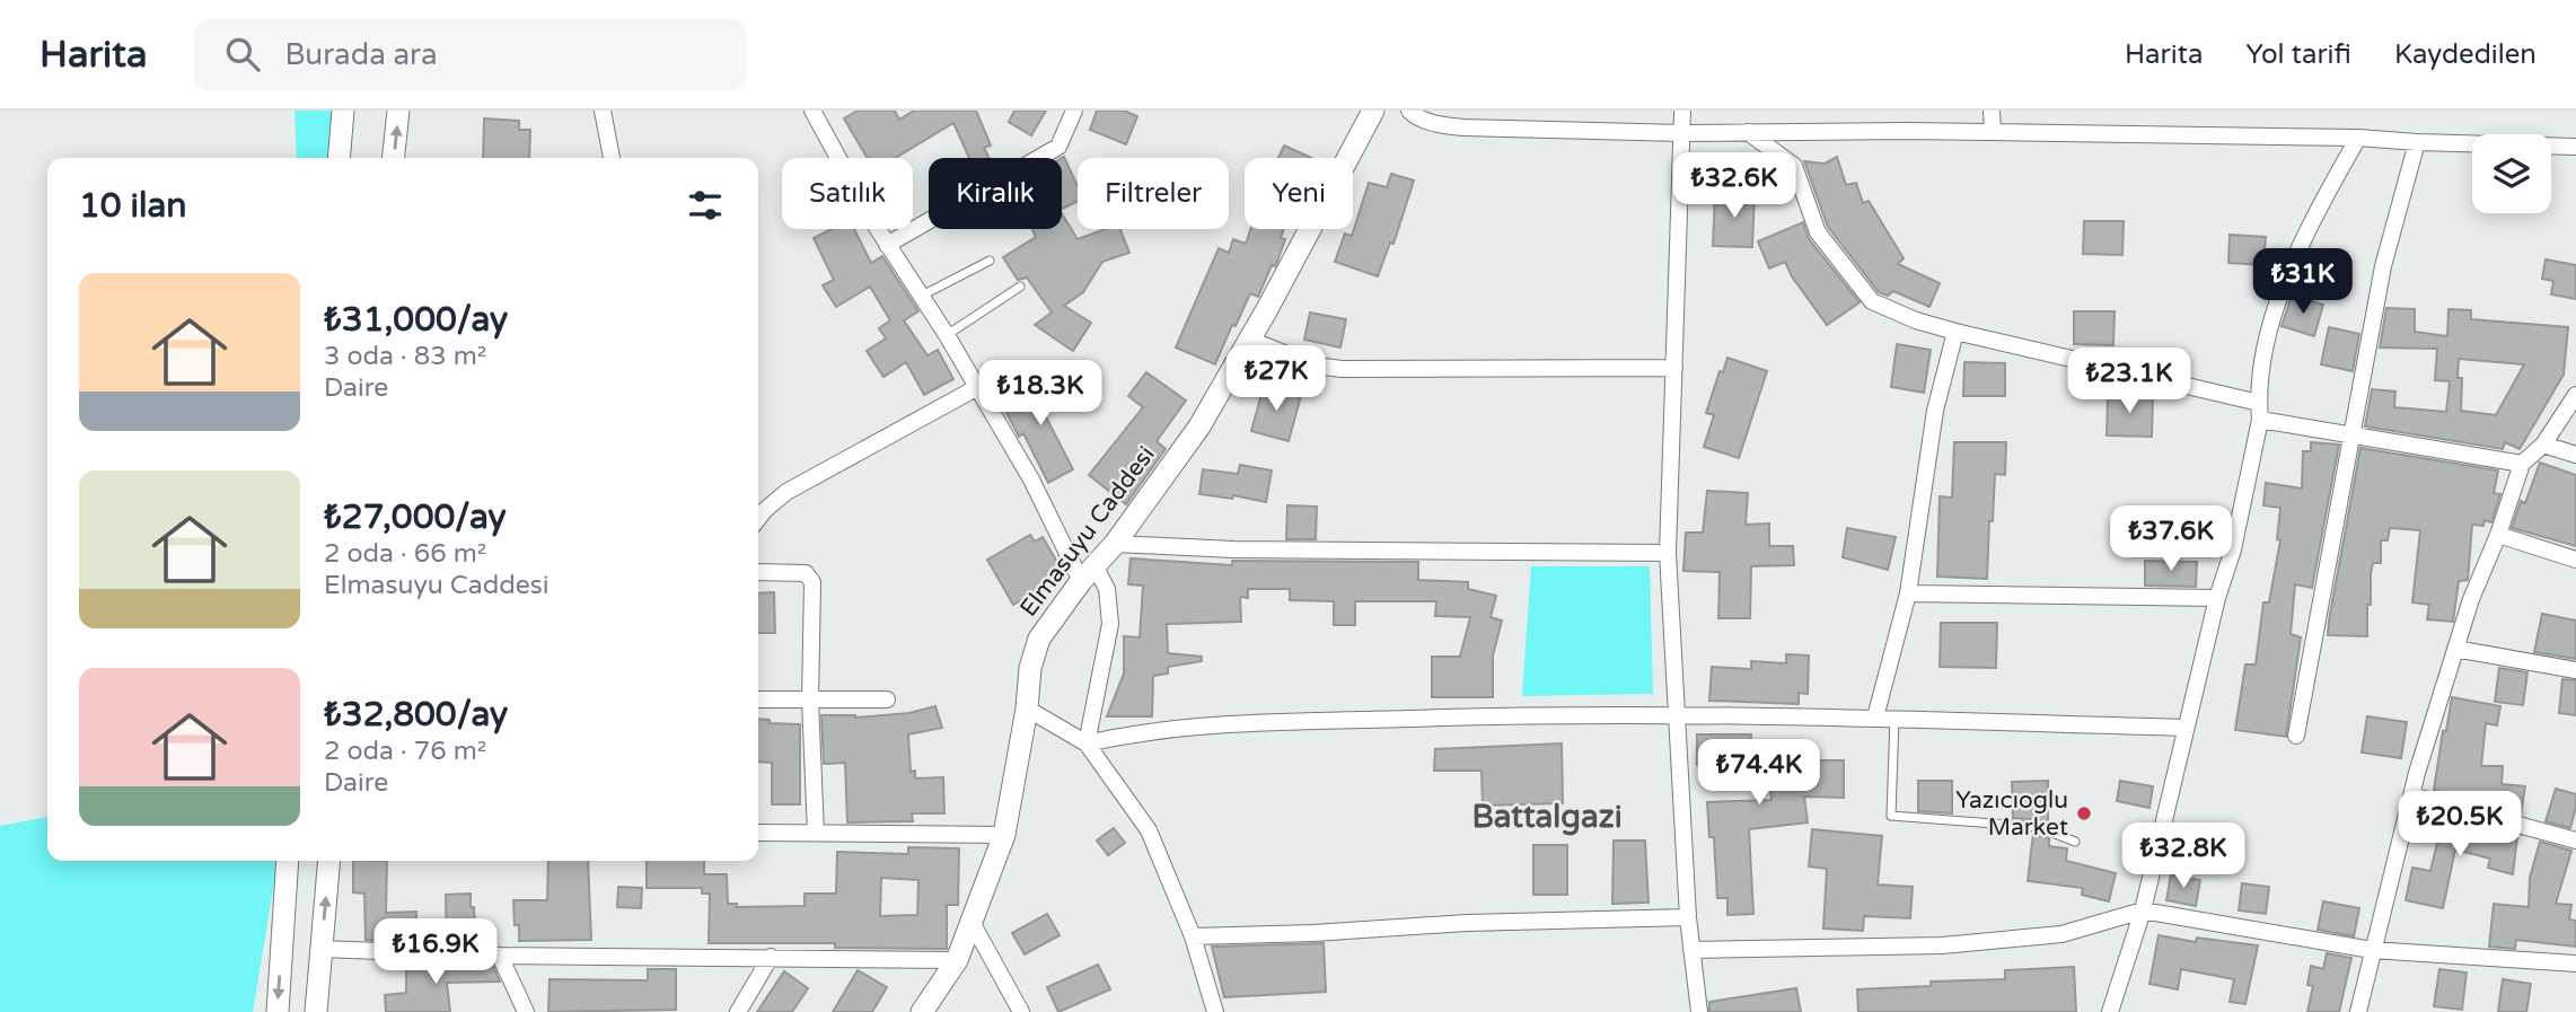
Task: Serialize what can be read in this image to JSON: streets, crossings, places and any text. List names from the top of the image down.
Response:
{
  "streets": {
    "street": ["Elmasuyu Caddesi"]
  },
  "districts": ["Battalgazi"],
  "places": ["Yazıcıoglu Market"],
  "page": {
    "header": "Harita",
    "search": "Burada ara",
    "nav": ["Harita", "Yol tarifi", "Kaydedilen"],
    "price": [
      "₺32.6K",
      "₺31K",
      "₺27K",
      "₺23.1K",
      "₺18.3K",
      "₺37.6K",
      "₺74.4K",
      "₺20.5K",
      "₺32.8K",
      "₺16.9K"
    ],
    "chip": [
      "Satılık",
      "Kiralık",
      "Filtreler",
      "Yeni"
    ],
    "heading": "10 ilan",
    "list": [
      {
        "name": "₺31,000/ay",
        "note": "3 oda · 83 m² · Daire"
      },
      {
        "name": "₺27,000/ay",
        "note": "2 oda · 66 m² · Elmasuyu Caddesi"
      },
      {
        "name": "₺32,800/ay",
        "note": "2 oda · 76 m² · Daire"
      }
    ]
  }
}
